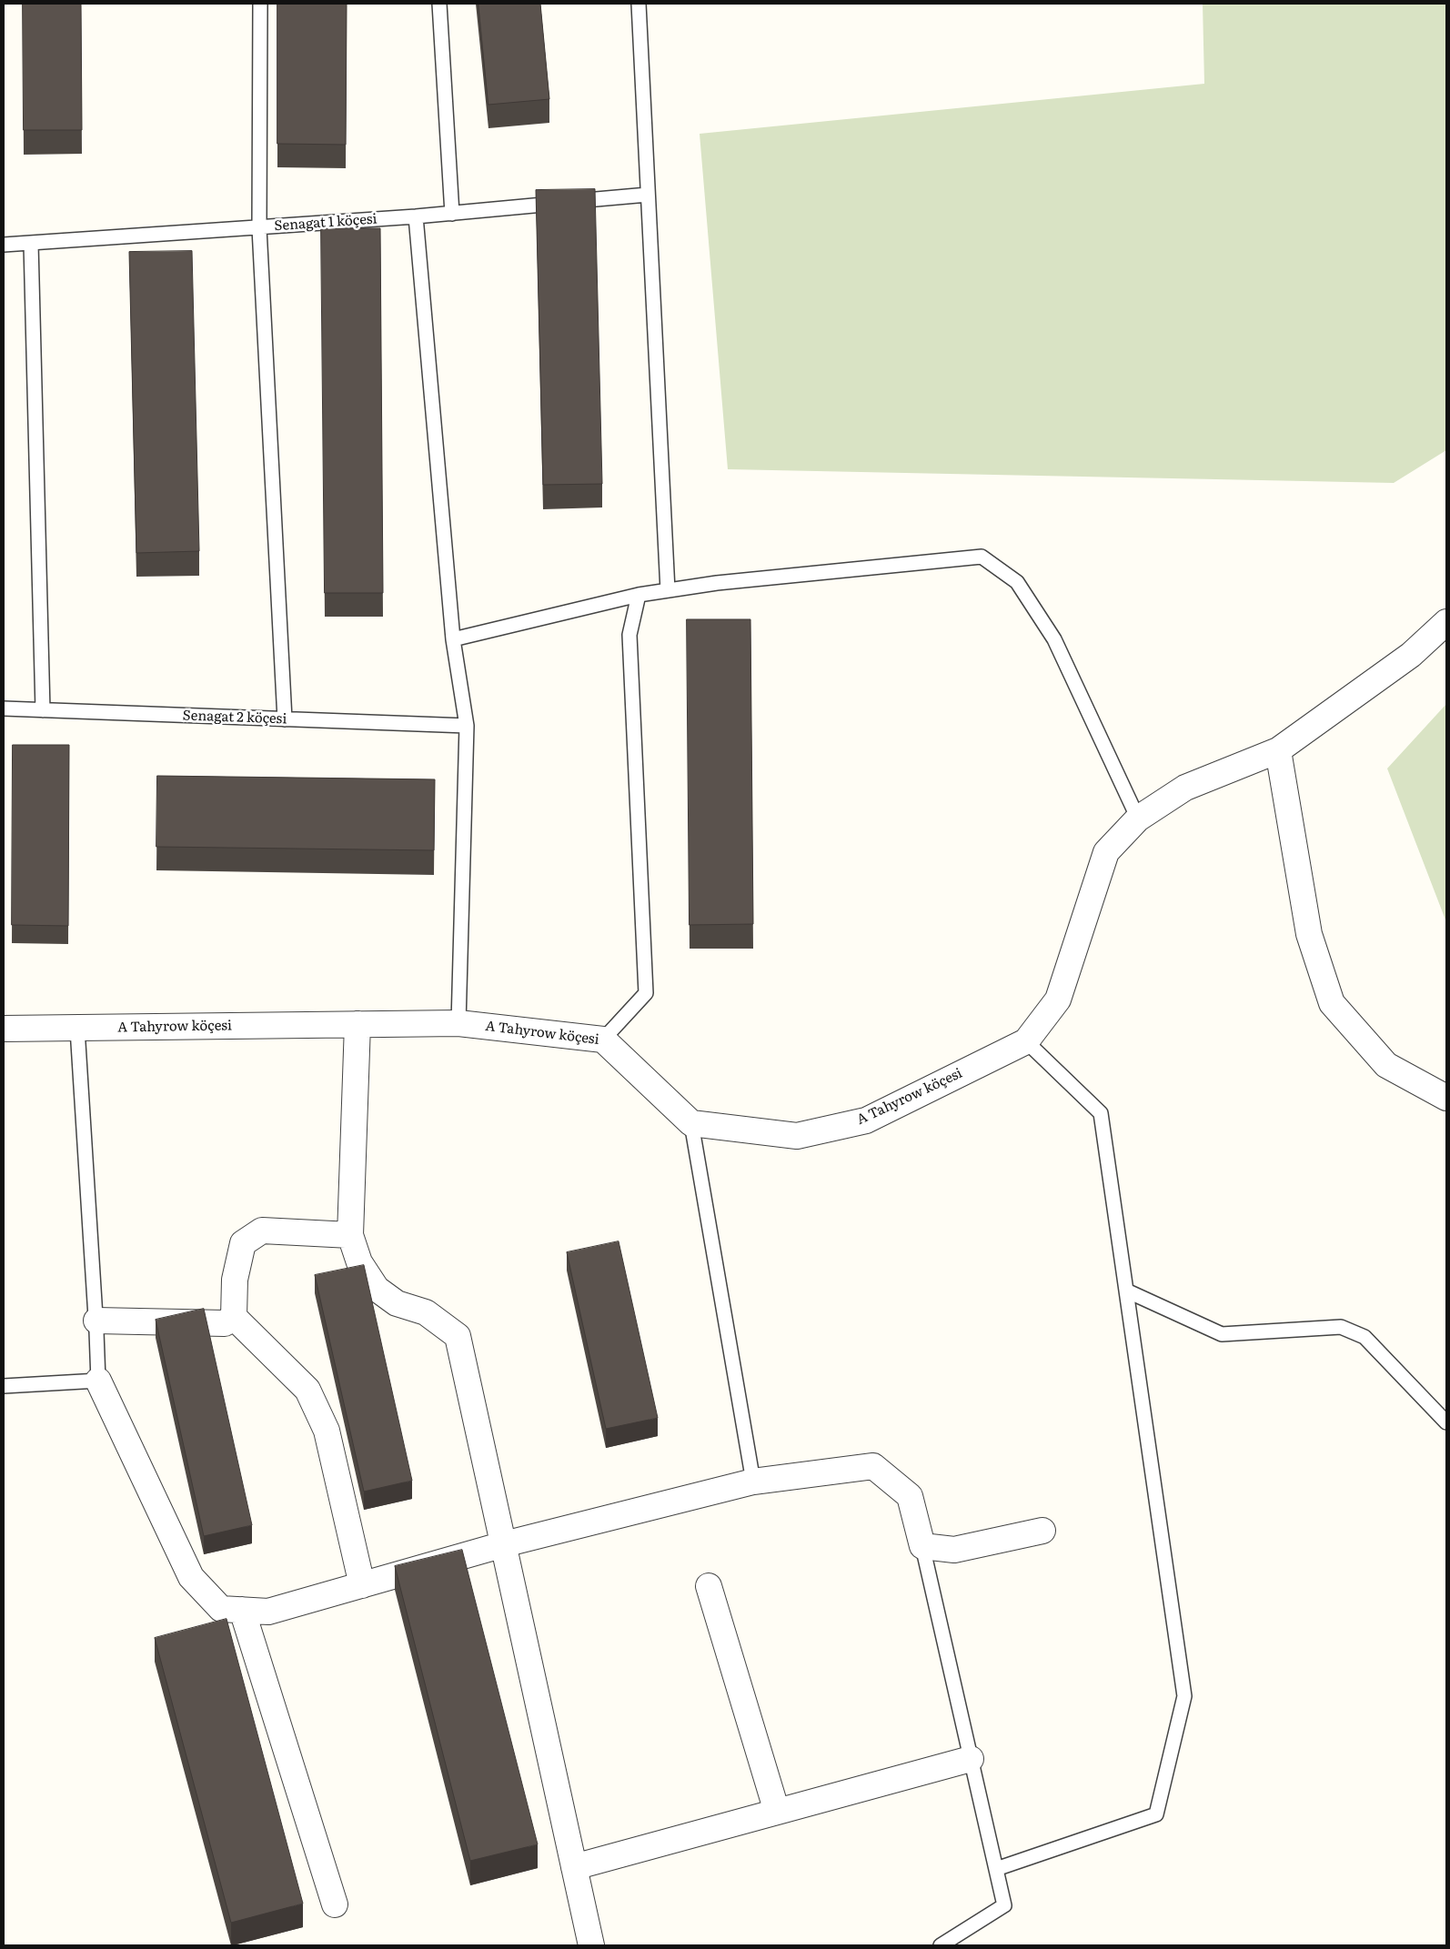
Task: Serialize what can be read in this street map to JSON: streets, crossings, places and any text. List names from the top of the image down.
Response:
{
  "streets": {
    "street": ["A Tahyrow köçesi"],
    "lane": ["Senagat 1 köçesi", "Senagat 2 köçesi"]
  }
}
